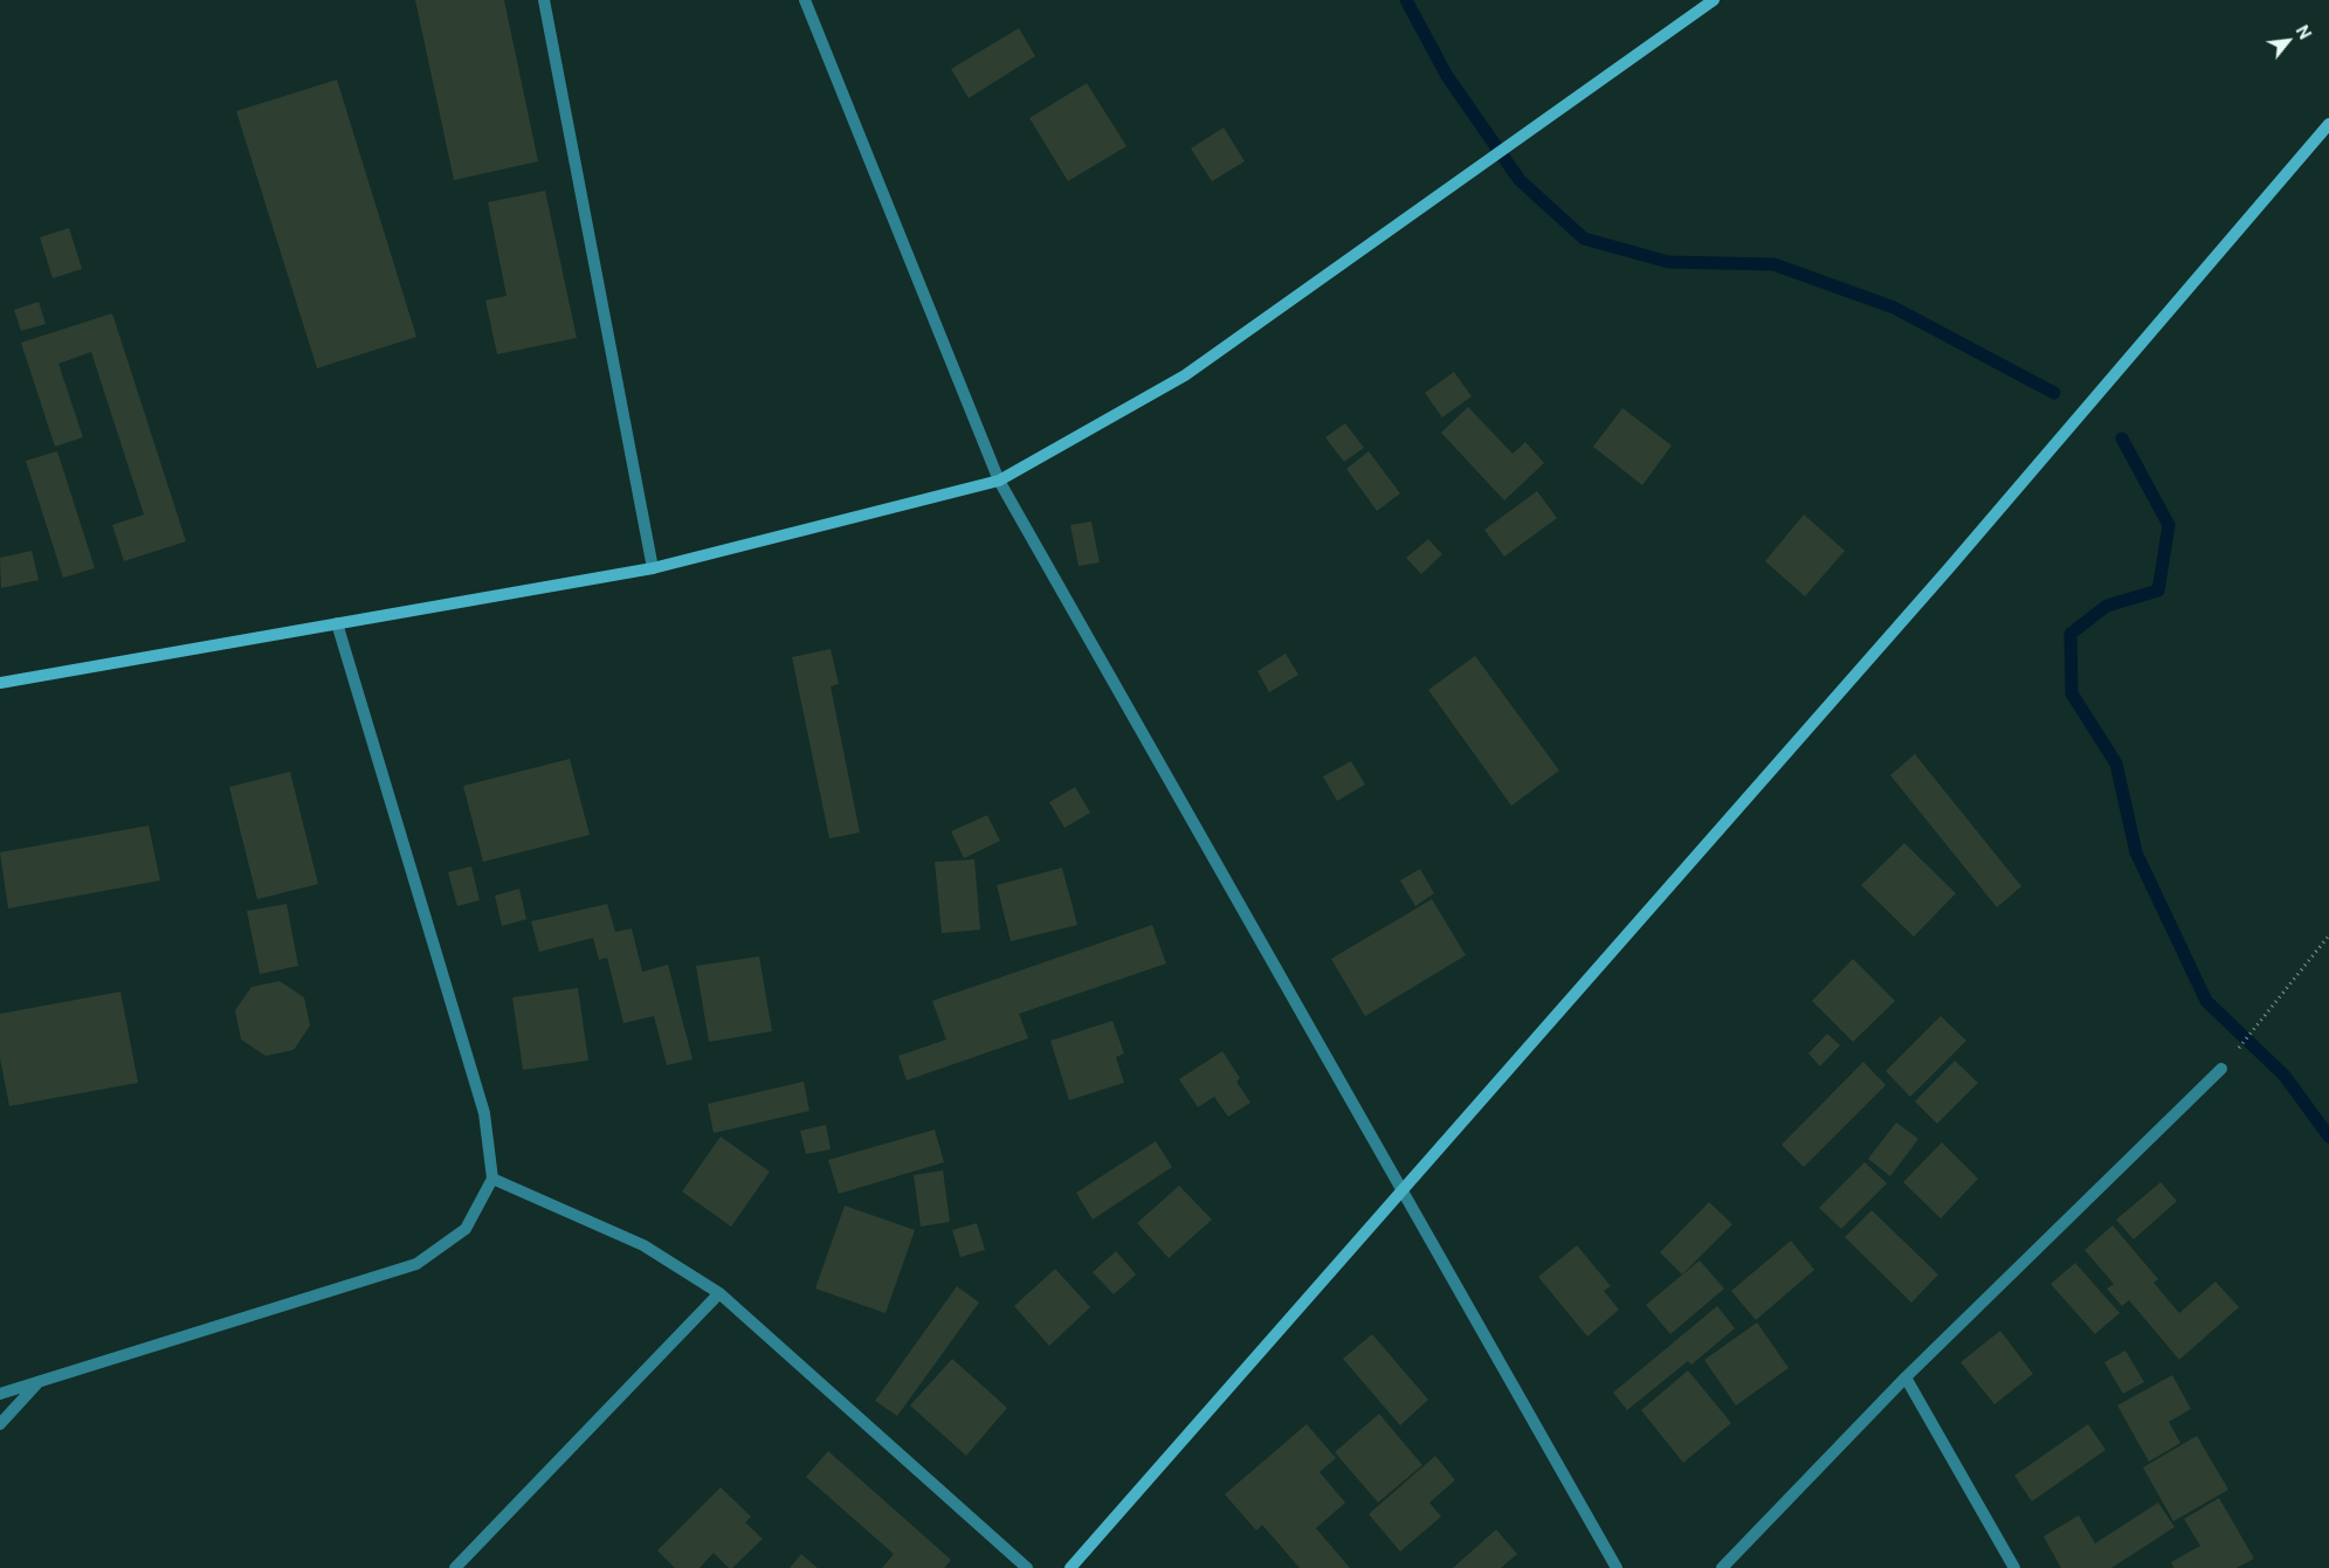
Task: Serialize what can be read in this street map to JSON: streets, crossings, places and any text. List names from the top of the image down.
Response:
{
  "north": "top right"
}
